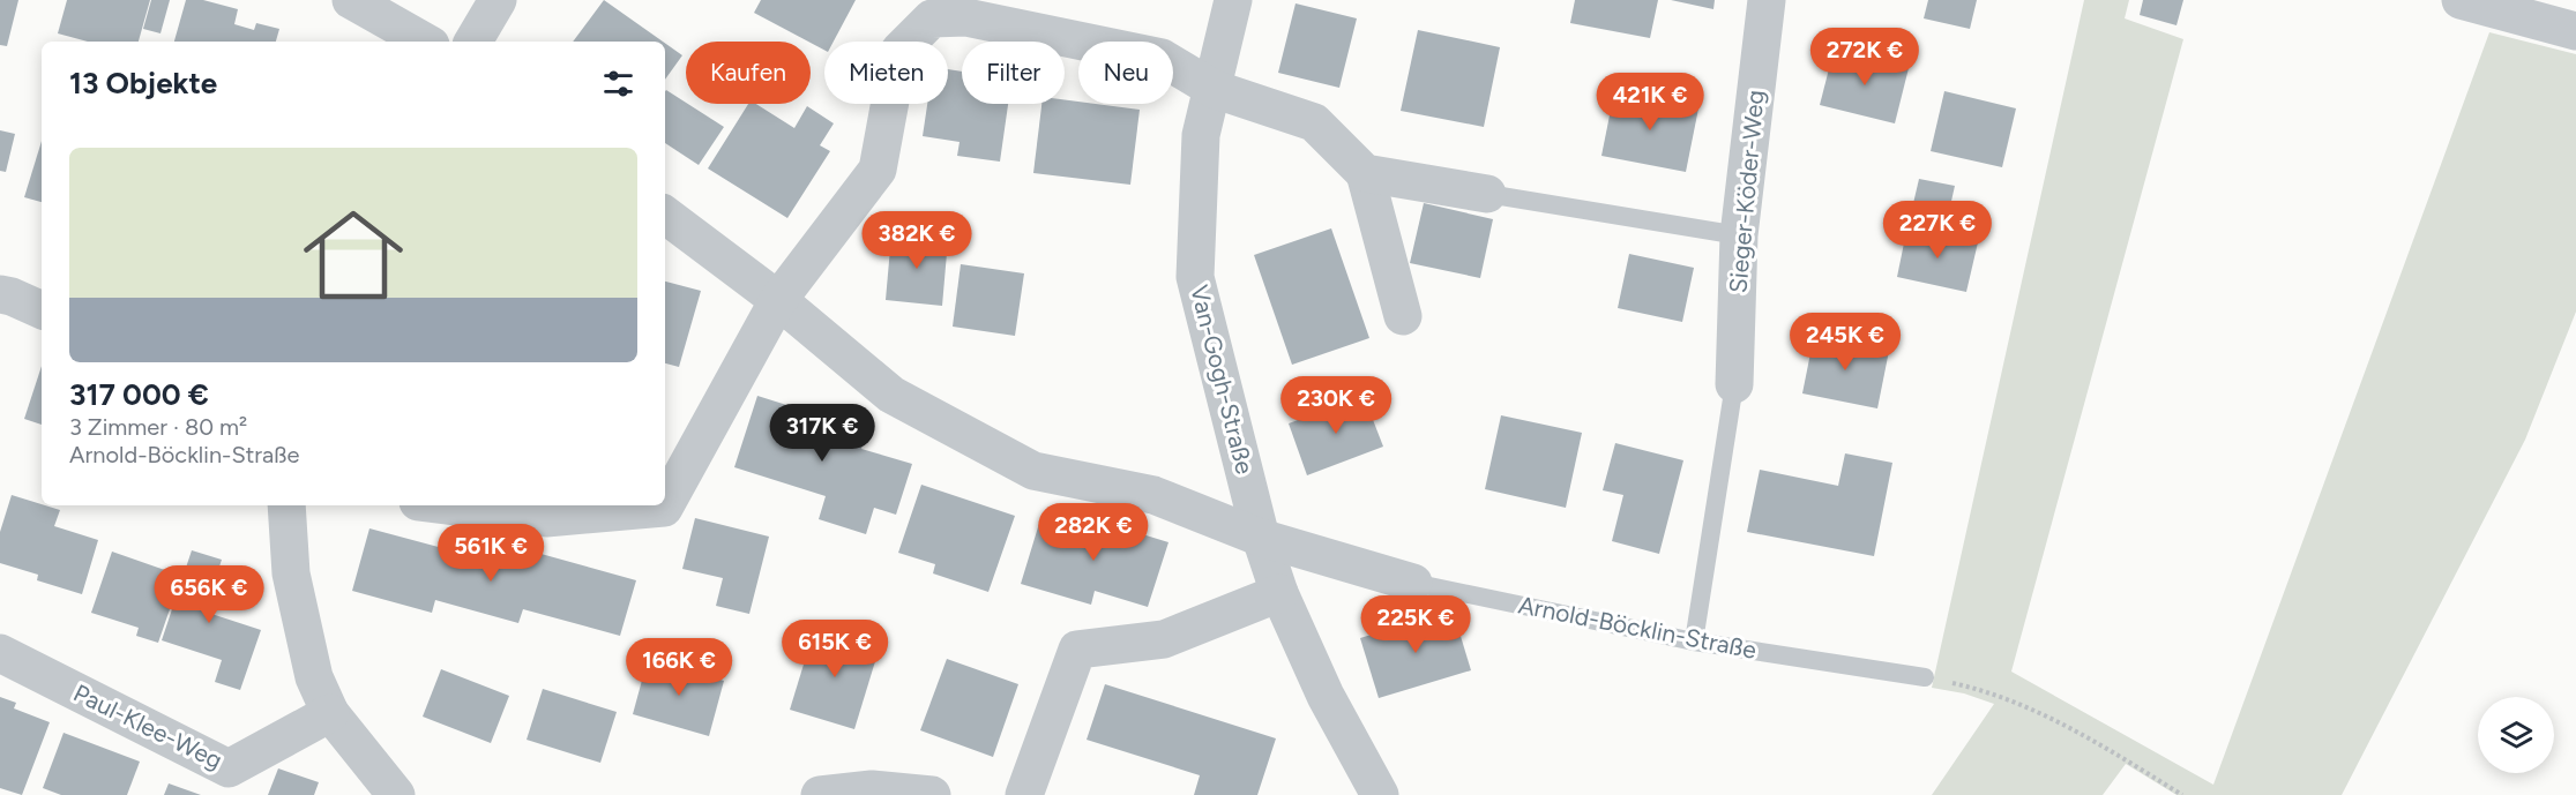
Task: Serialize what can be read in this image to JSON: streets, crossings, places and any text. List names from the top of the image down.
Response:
{
  "streets": {
    "street": [
      "Sieger-Köder-Weg",
      "Van-Gogh-Straße",
      "Arnold-Böcklin-Straße",
      "Paul-Klee-Weg"
    ]
  },
  "crossings": [
    ["Van-Gogh-Straße", "Arnold-Böcklin-Straße"]
  ],
  "page": {
    "price": [
      "272K €",
      "421K €",
      "227K €",
      "382K €",
      "245K €",
      "230K €",
      "317K €",
      "282K €",
      "561K €",
      "656K €",
      "225K €",
      "615K €",
      "166K €"
    ],
    "chip": [
      "Kaufen",
      "Mieten",
      "Filter",
      "Neu"
    ],
    "heading": "13 Objekte",
    "list": [
      {
        "name": "317 000 €",
        "note": "3 Zimmer · 80 m² · Arnold-Böcklin-Straße"
      }
    ]
  }
}
